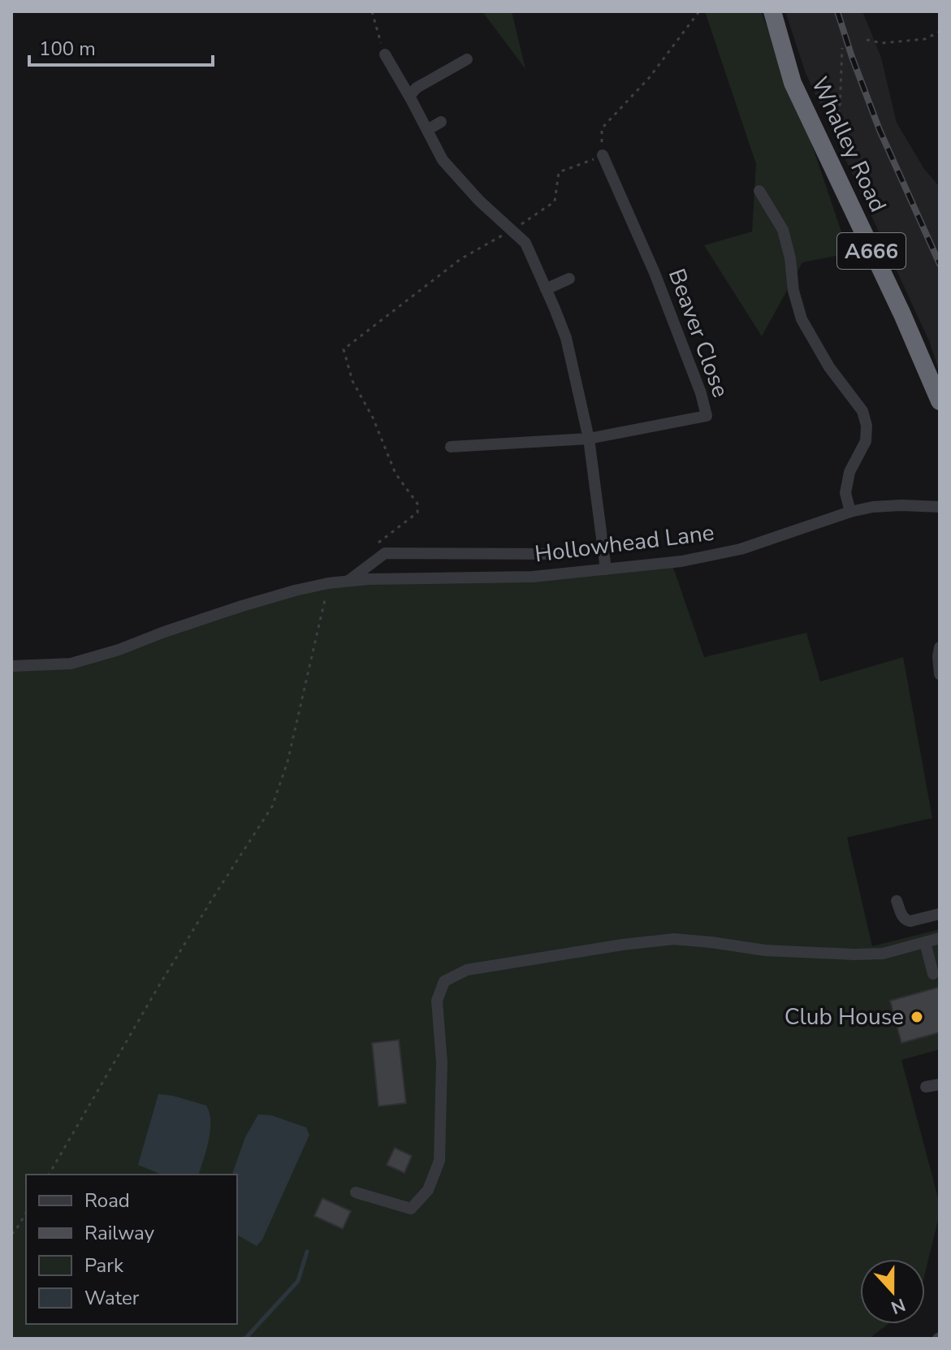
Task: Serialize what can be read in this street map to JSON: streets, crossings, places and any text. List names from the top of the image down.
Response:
{
  "streets": {
    "highway": ["Whalley Road", "A666"],
    "street": ["Beaver Close", "Hollowhead Lane"]
  },
  "places": ["Club House"],
  "legend": [
    "Road",
    "Railway",
    "Park",
    "Water"
  ],
  "scale_bar": "100 m",
  "north": "bottom"
}
